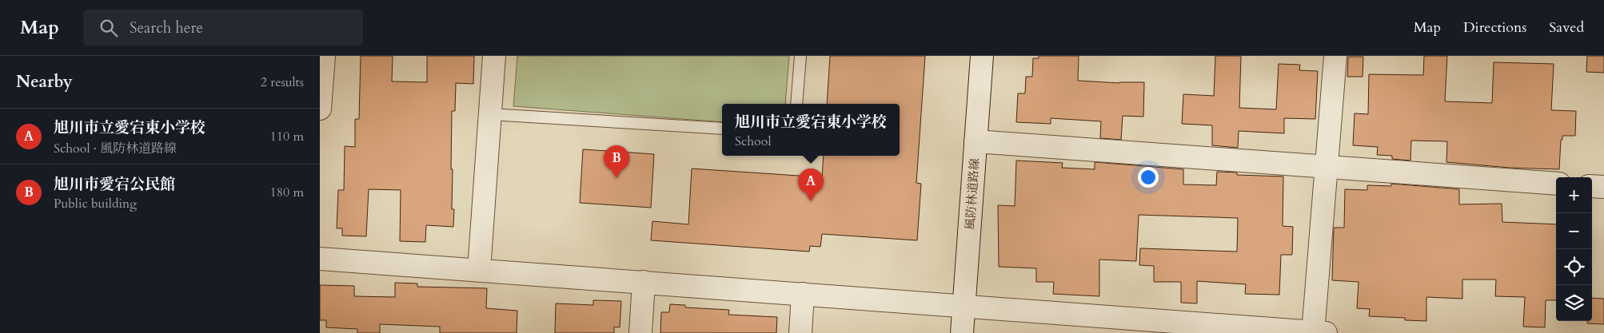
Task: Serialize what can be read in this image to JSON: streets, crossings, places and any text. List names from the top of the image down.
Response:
{
  "streets": {
    "street": ["風防林道路線"]
  },
  "page": {
    "header": "Map",
    "search": "Search here",
    "nav": ["Map", "Directions", "Saved"],
    "heading": ["Nearby", "2 results"],
    "popup": ["旭川市立愛宕東小学校", "School"],
    "list": [
      {
        "mark": "A",
        "name": "旭川市立愛宕東小学校",
        "note": "School · 風防林道路線",
        "value": "110 m"
      },
      {
        "mark": "B",
        "name": "旭川市愛宕公民館",
        "note": "Public building",
        "value": "180 m"
      }
    ],
    "pins": ["B", "A"],
    "map_buttons": ["+", "−"]
  }
}
